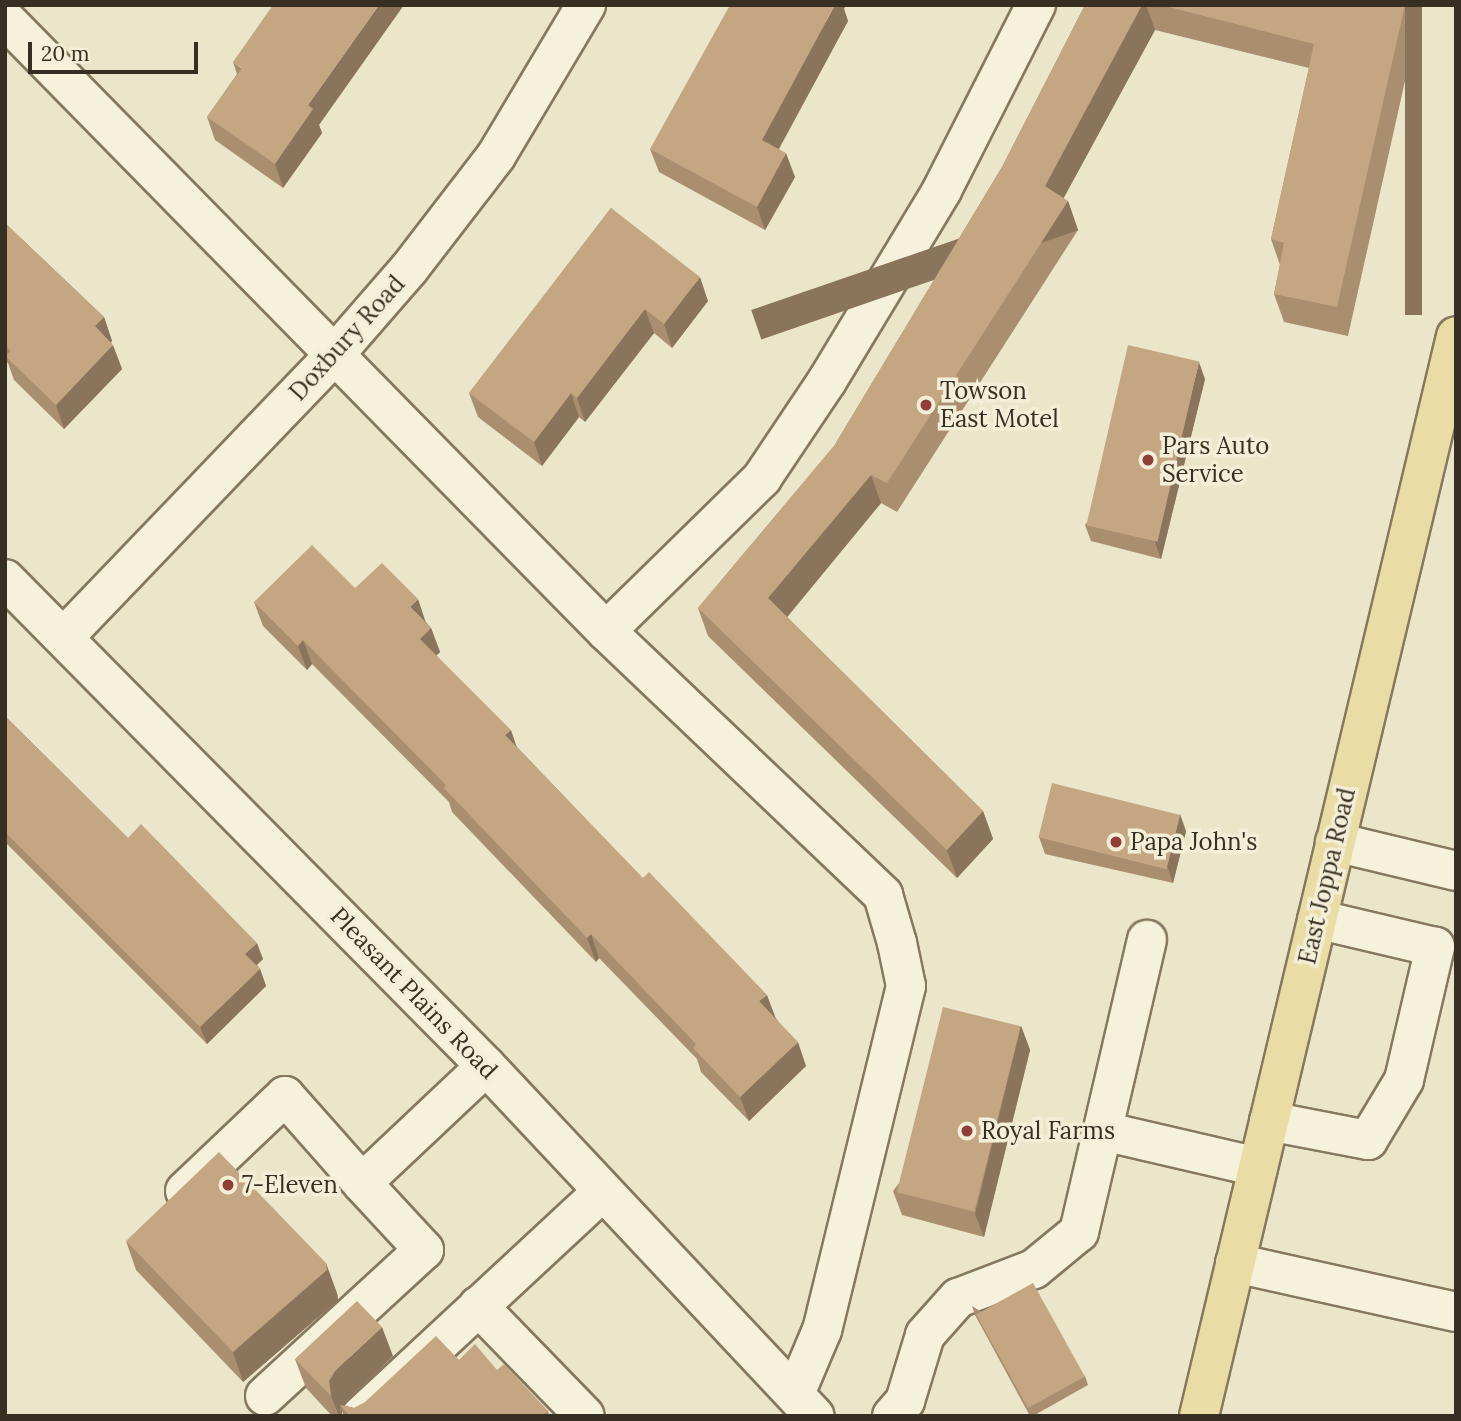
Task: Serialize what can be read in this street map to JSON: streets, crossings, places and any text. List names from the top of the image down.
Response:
{
  "streets": {
    "main road": ["East Joppa Road"],
    "street": ["Doxbury Road", "Pleasant Plains Road"]
  },
  "crossings": [
    ["Doxbury Road", "Pleasant Plains Road"]
  ],
  "places": [
    "Towson East Motel",
    "Pars Auto Service",
    "Papa John's",
    "Royal Farms",
    "7-Eleven"
  ],
  "scale_bar": "20 m"
}
